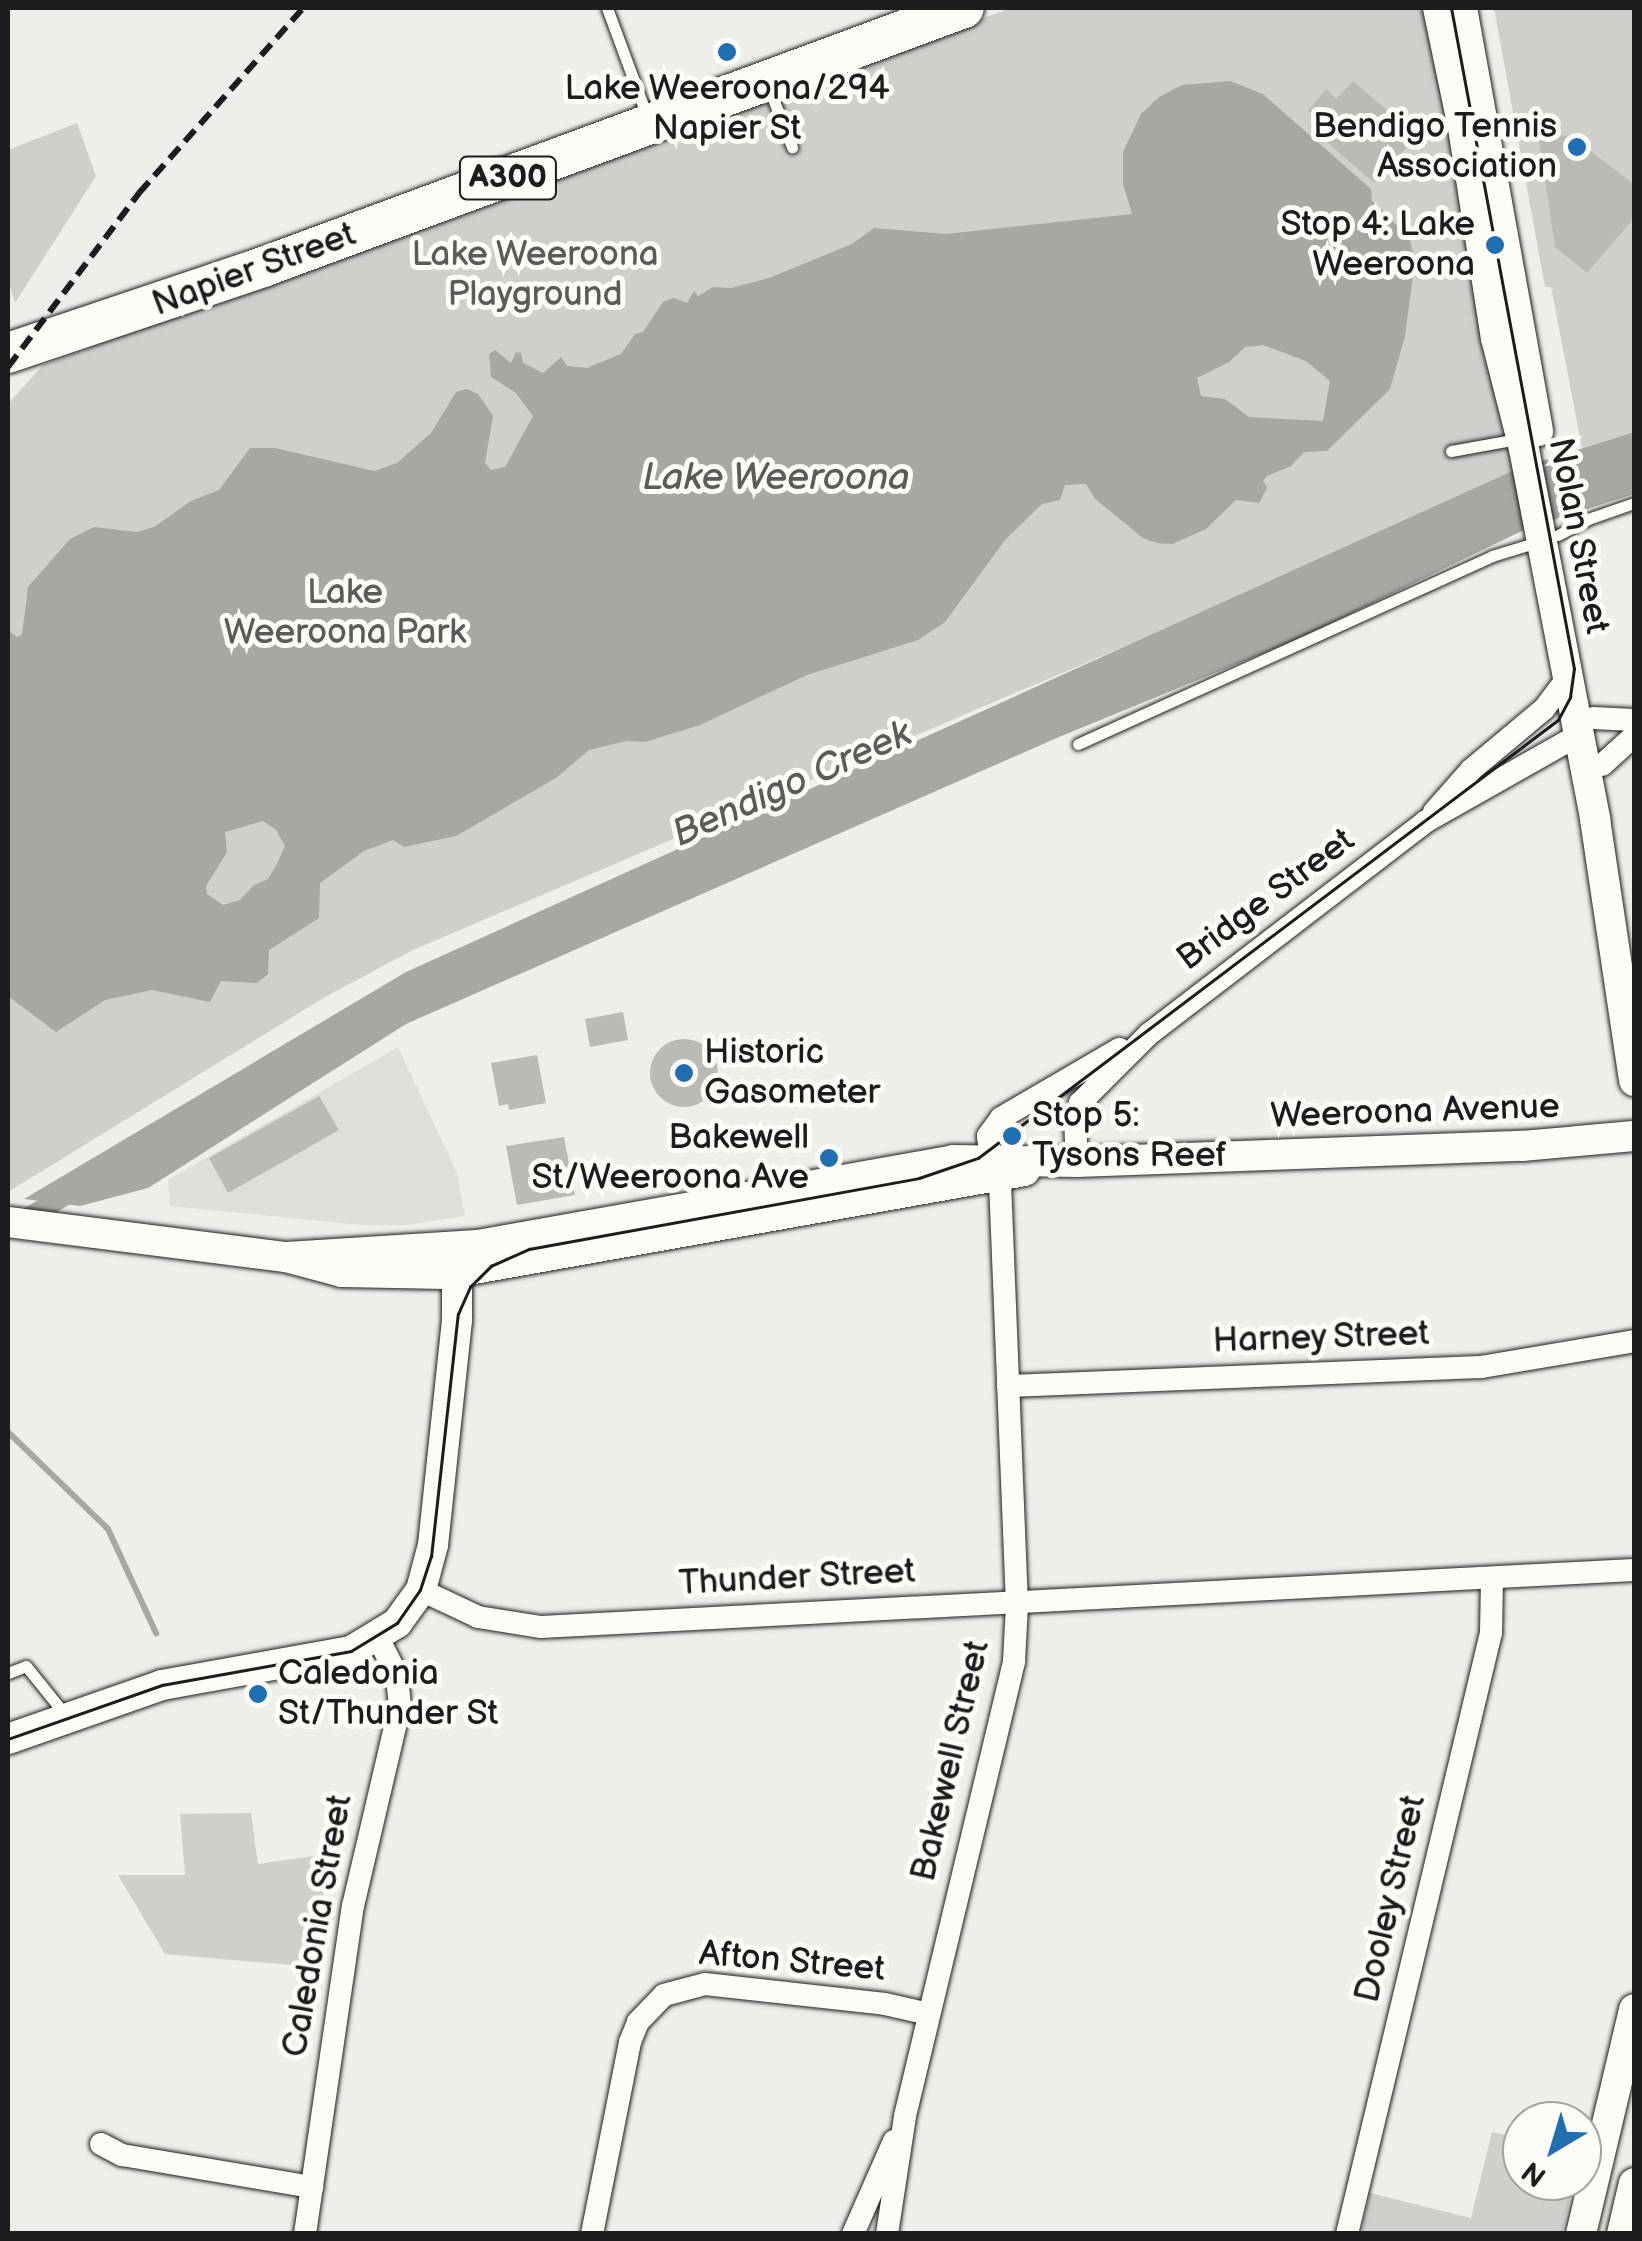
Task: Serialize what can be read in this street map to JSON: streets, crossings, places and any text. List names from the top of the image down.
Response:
{
  "streets": {
    "highway": ["A300", "Napier Street"],
    "street": [
      "Nolan Street",
      "Bridge Street",
      "Weeroona Avenue",
      "Harney Street",
      "Thunder Street",
      "Bakewell Street",
      "Dooley Street",
      "Caledonia Street",
      "Afton Street"
    ]
  },
  "crossings": [
    ["Nolan Street", "Bridge Street"],
    ["Bridge Street", "Weeroona Avenue"],
    ["Bridge Street", "Bakewell Street"],
    ["Weeroona Avenue", "Bakewell Street"],
    ["Harney Street", "Bakewell Street"],
    ["Thunder Street", "Bakewell Street"],
    ["Thunder Street", "Dooley Street"],
    ["Bakewell Street", "Afton Street"]
  ],
  "water": ["Lake Weeroona", "Bendigo Creek"],
  "parks": ["Lake Weeroona Playground", "Lake Weeroona Park"],
  "places": [
    "Lake Weeroona/294 Napier St",
    "Bendigo Tennis Association",
    "Stop 4: Lake Weeroona",
    "Historic Gasometer",
    "Stop 5: Tysons Reef",
    "Bakewell St/Weeroona Ave",
    "Caledonia St/Thunder St"
  ],
  "north": "bottom left"
}
